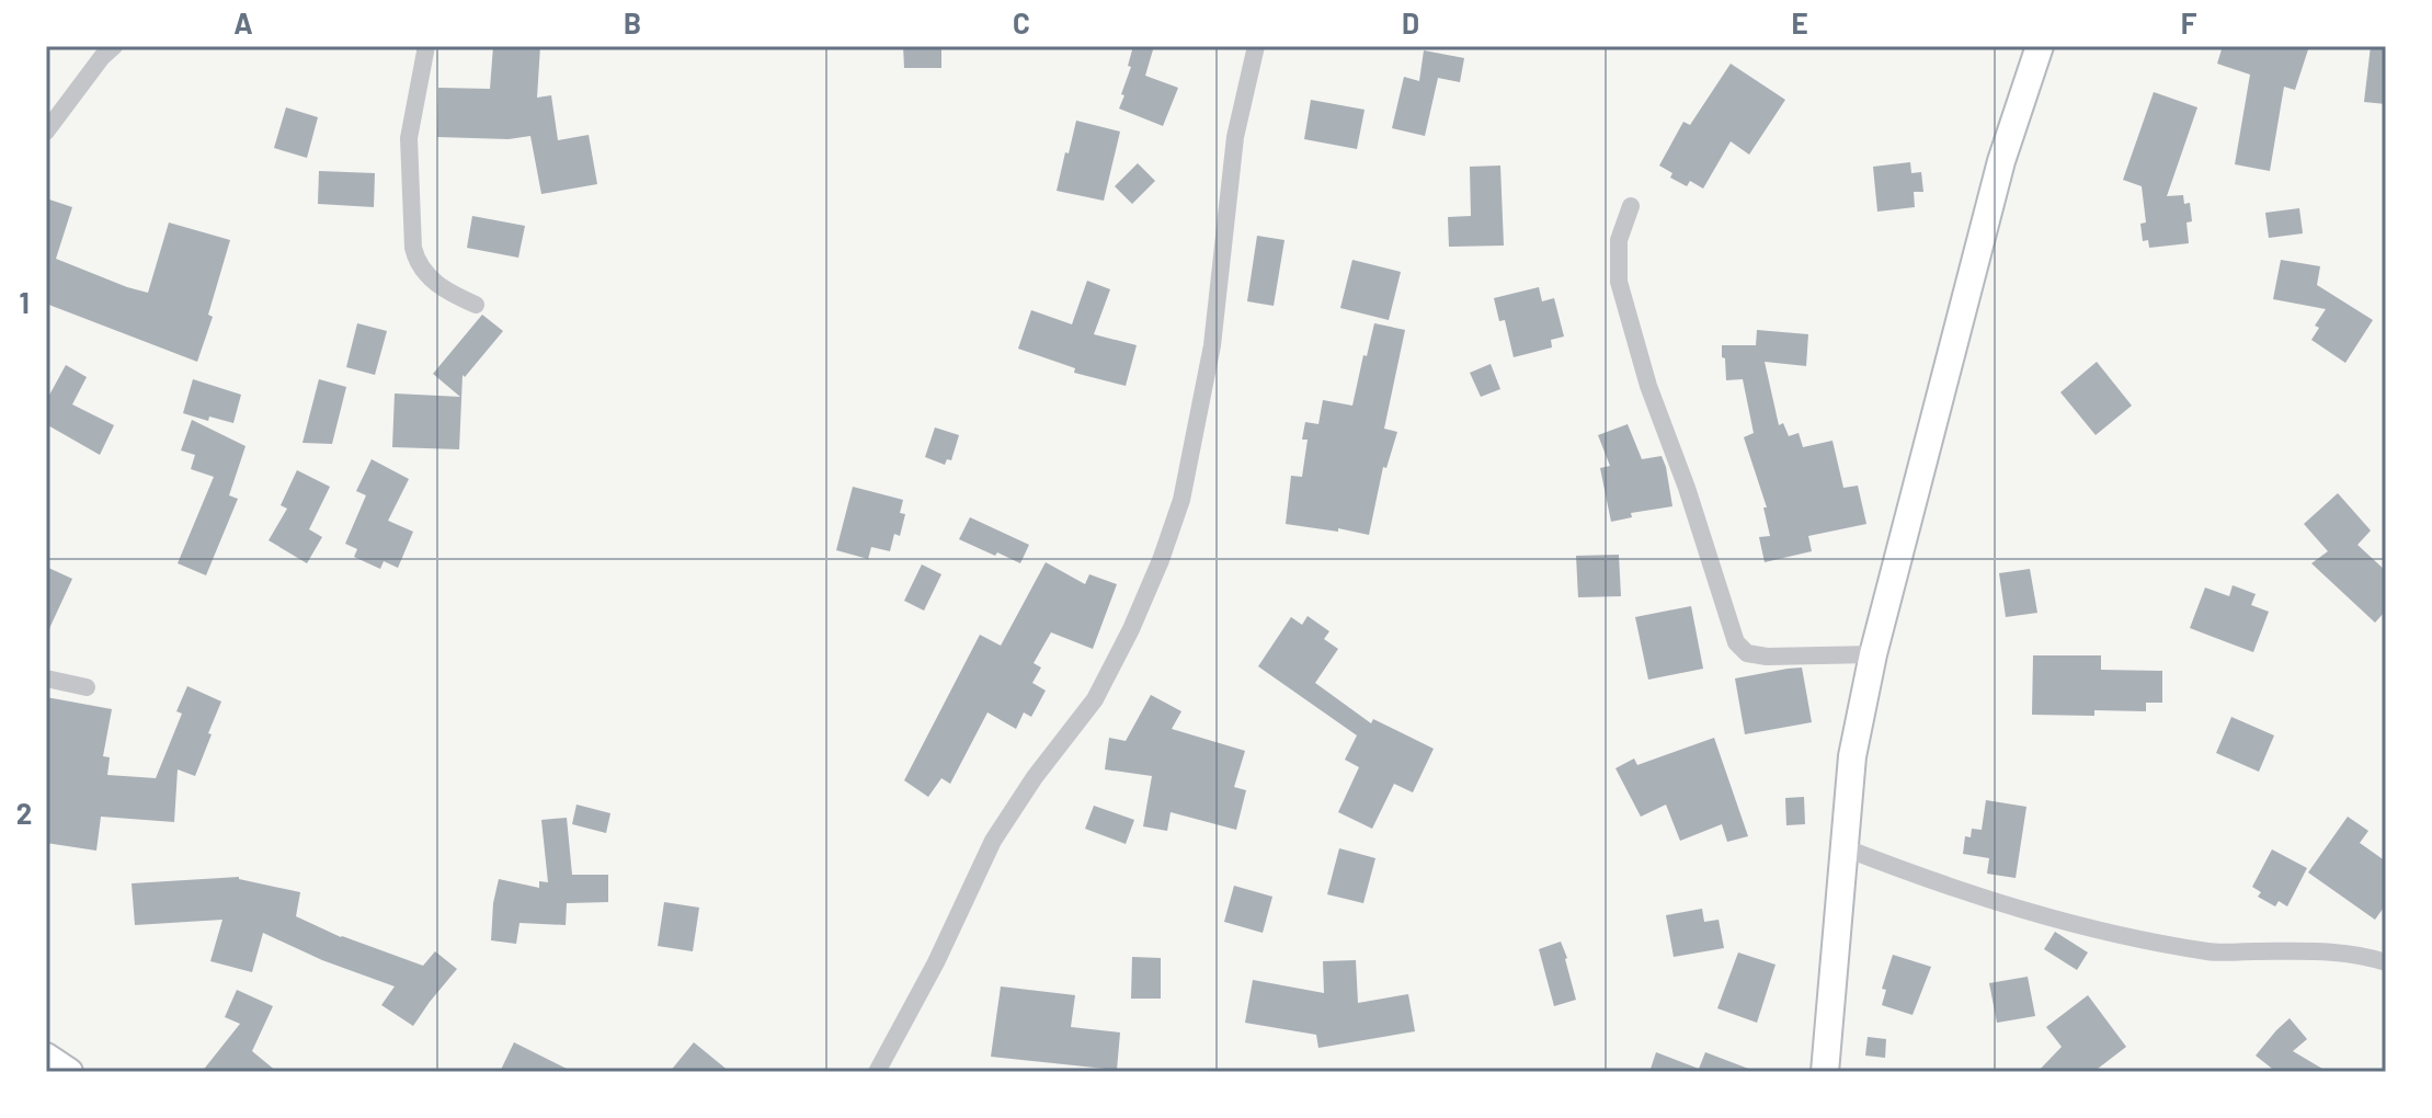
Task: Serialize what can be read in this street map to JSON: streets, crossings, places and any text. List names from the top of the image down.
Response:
{
  "grid": {
    "columns": [
      "A",
      "B",
      "C",
      "D",
      "E",
      "F"
    ],
    "rows": ["1", "2"]
  }
}
